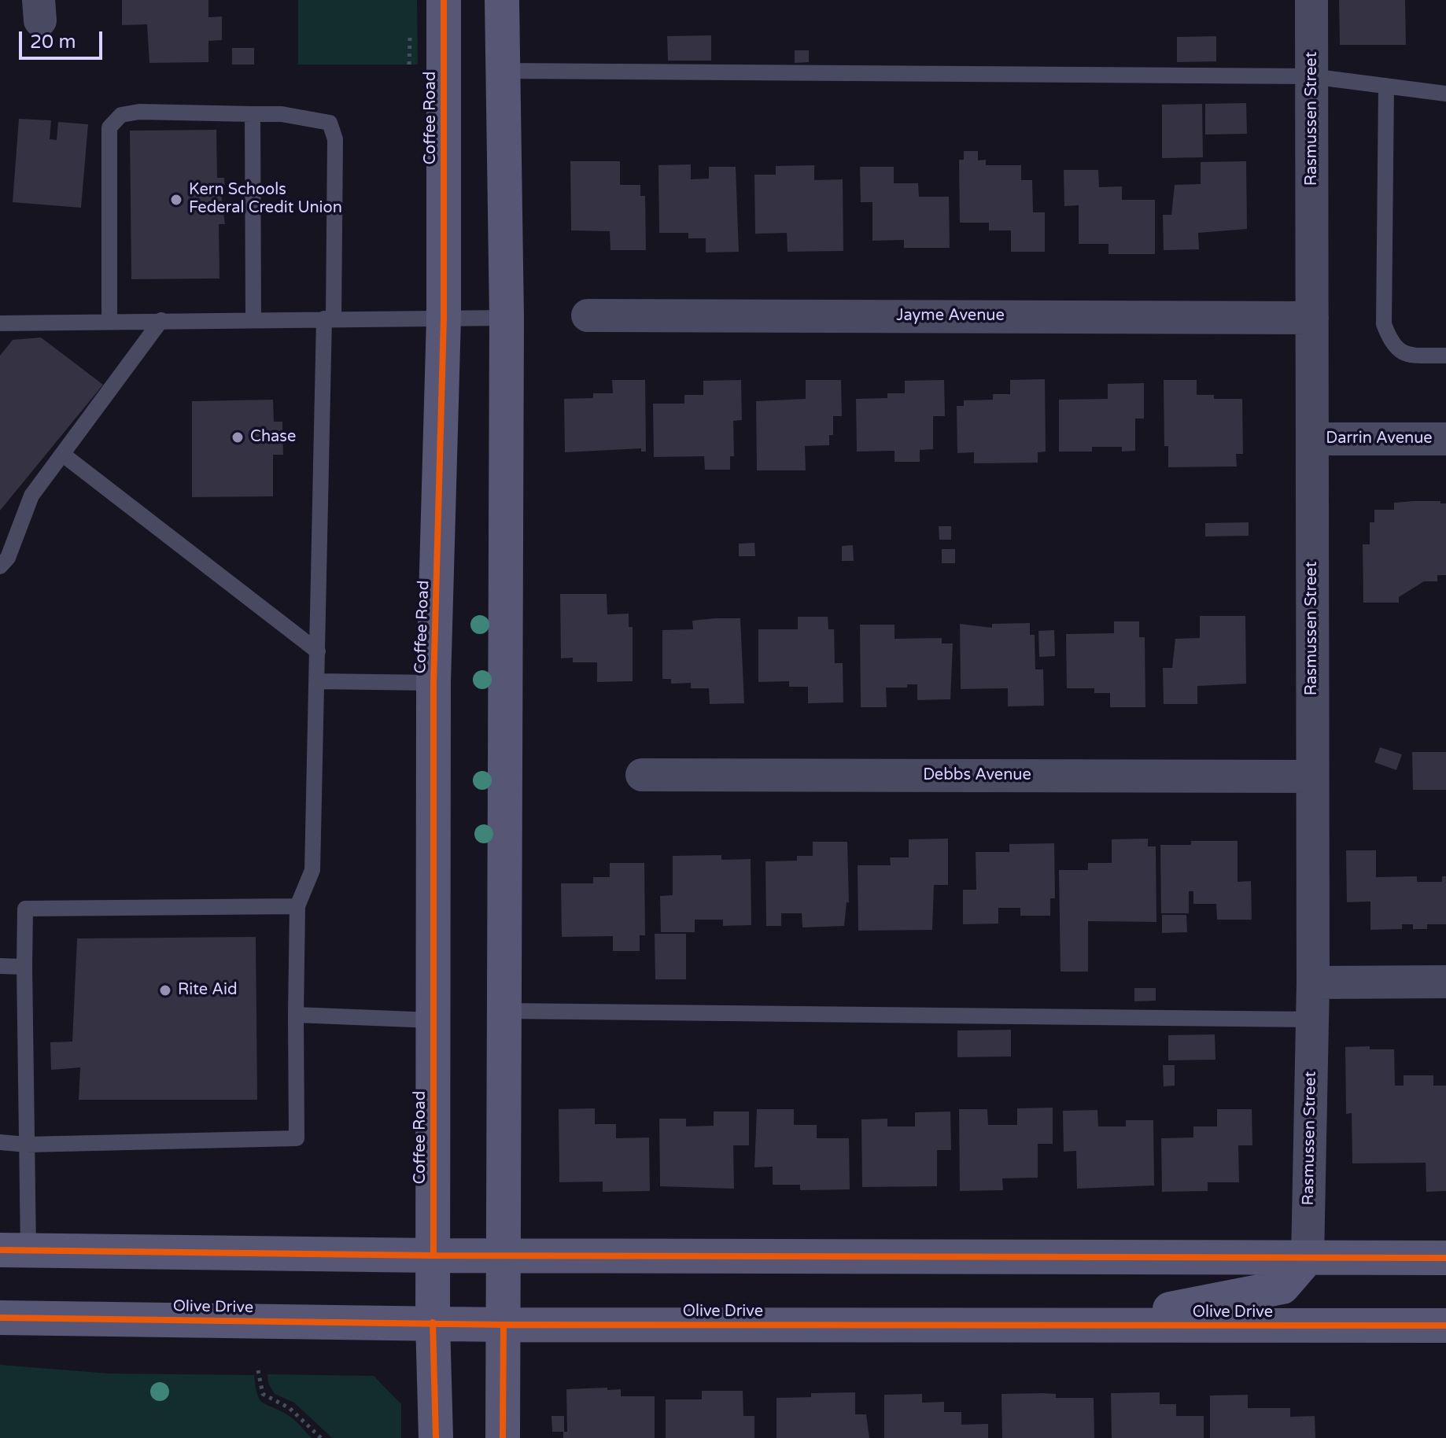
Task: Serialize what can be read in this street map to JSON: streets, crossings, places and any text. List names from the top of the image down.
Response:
{
  "streets": {
    "main road": ["Coffee Road", "Olive Drive"],
    "street": [
      "Rasmussen Street",
      "Jayme Avenue",
      "Darrin Avenue",
      "Debbs Avenue"
    ]
  },
  "crossings": [
    ["Coffee Road", "Olive Drive"],
    ["Rasmussen Street", "Jayme Avenue"],
    ["Rasmussen Street", "Darrin Avenue"],
    ["Rasmussen Street", "Debbs Avenue"]
  ],
  "places": ["Kern Schools Federal Credit Union", "Chase", "Rite Aid"],
  "scale_bar": "20 m"
}
